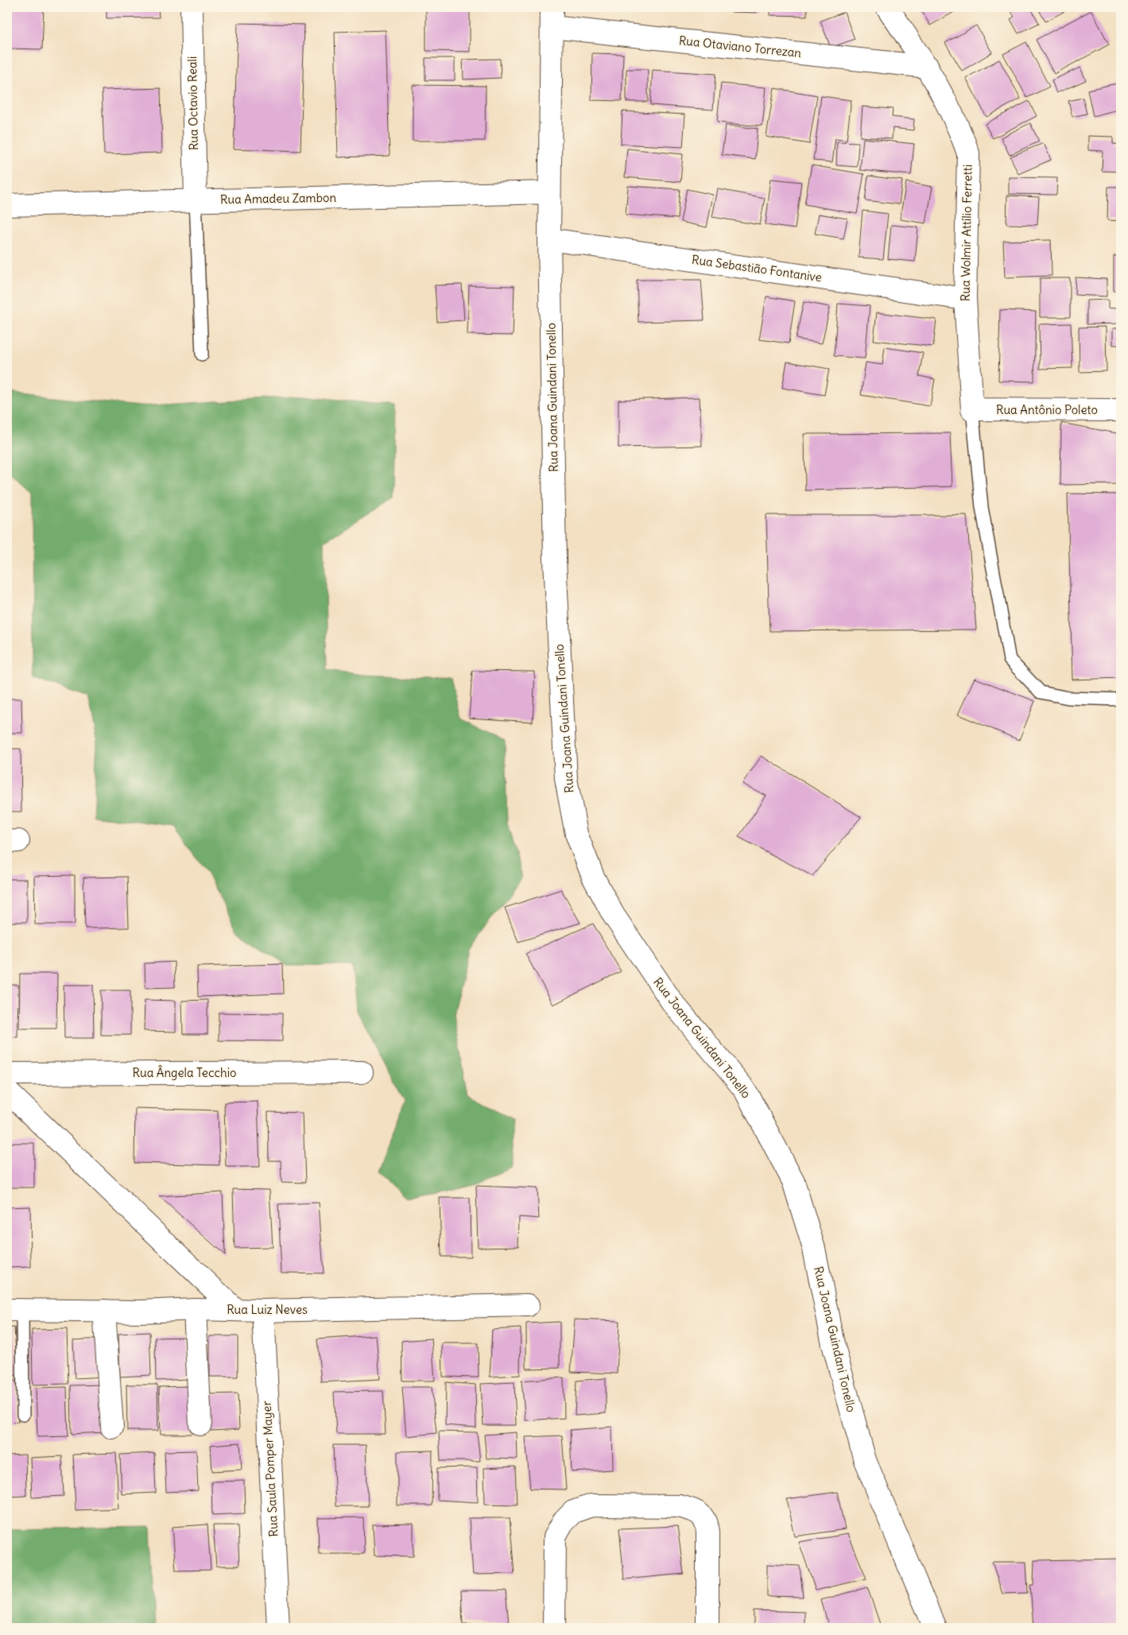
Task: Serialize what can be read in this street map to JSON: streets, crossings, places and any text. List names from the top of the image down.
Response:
{
  "streets": {
    "street": [
      "Rua Otaviano Torrezan",
      "Rua Octavio Reali",
      "Rua Amadeu Zambon",
      "Rua Wolmir Attílio Ferretti",
      "Rua Sebastião Fontanive",
      "Rua Joana Guindani Tonello",
      "Rua Antônio Poleto",
      "Rua Ângela Tecchio",
      "Rua Luiz Neves",
      "Rua Saula Pomper Mayer"
    ]
  },
  "crossings": [
    ["Rua Otaviano Torrezan", "Rua Wolmir Attílio Ferretti"],
    ["Rua Otaviano Torrezan", "Rua Joana Guindani Tonello"],
    ["Rua Octavio Reali", "Rua Amadeu Zambon"],
    ["Rua Amadeu Zambon", "Rua Joana Guindani Tonello"],
    ["Rua Wolmir Attílio Ferretti", "Rua Sebastião Fontanive"],
    ["Rua Wolmir Attílio Ferretti", "Rua Antônio Poleto"],
    ["Rua Sebastião Fontanive", "Rua Joana Guindani Tonello"],
    ["Rua Luiz Neves", "Rua Saula Pomper Mayer"]
  ]
}
